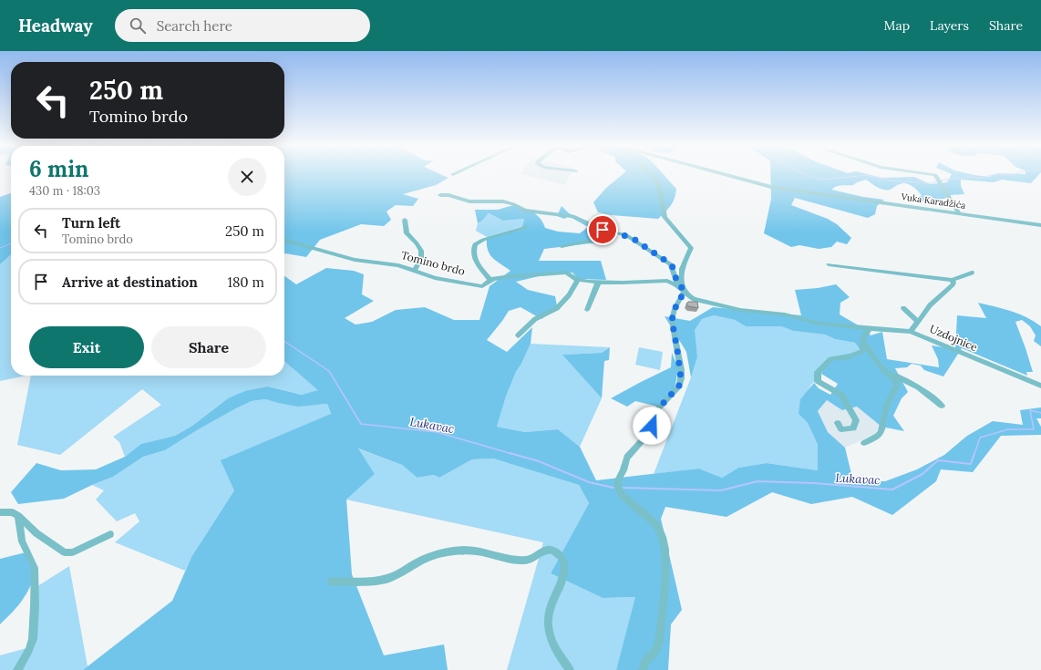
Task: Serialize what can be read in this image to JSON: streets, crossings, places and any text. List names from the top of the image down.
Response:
{
  "streets": {
    "street": ["Vuka Karadžića", "Tomino brdo", "Uzdojnice"]
  },
  "water": ["Lukavac"],
  "page": {
    "header": "Headway",
    "search": "Search here",
    "nav": ["Map", "Layers", "Share"],
    "turn": ["250 m", "Tomino brdo"],
    "heading": ["6 min", "430 m · 18:03"],
    "list": [
      {
        "name": "Turn left",
        "note": "Tomino brdo",
        "value": "250 m"
      },
      {
        "name": "Arrive at destination",
        "value": "180 m"
      }
    ],
    "buttons": ["Exit", "Share"]
  }
}
